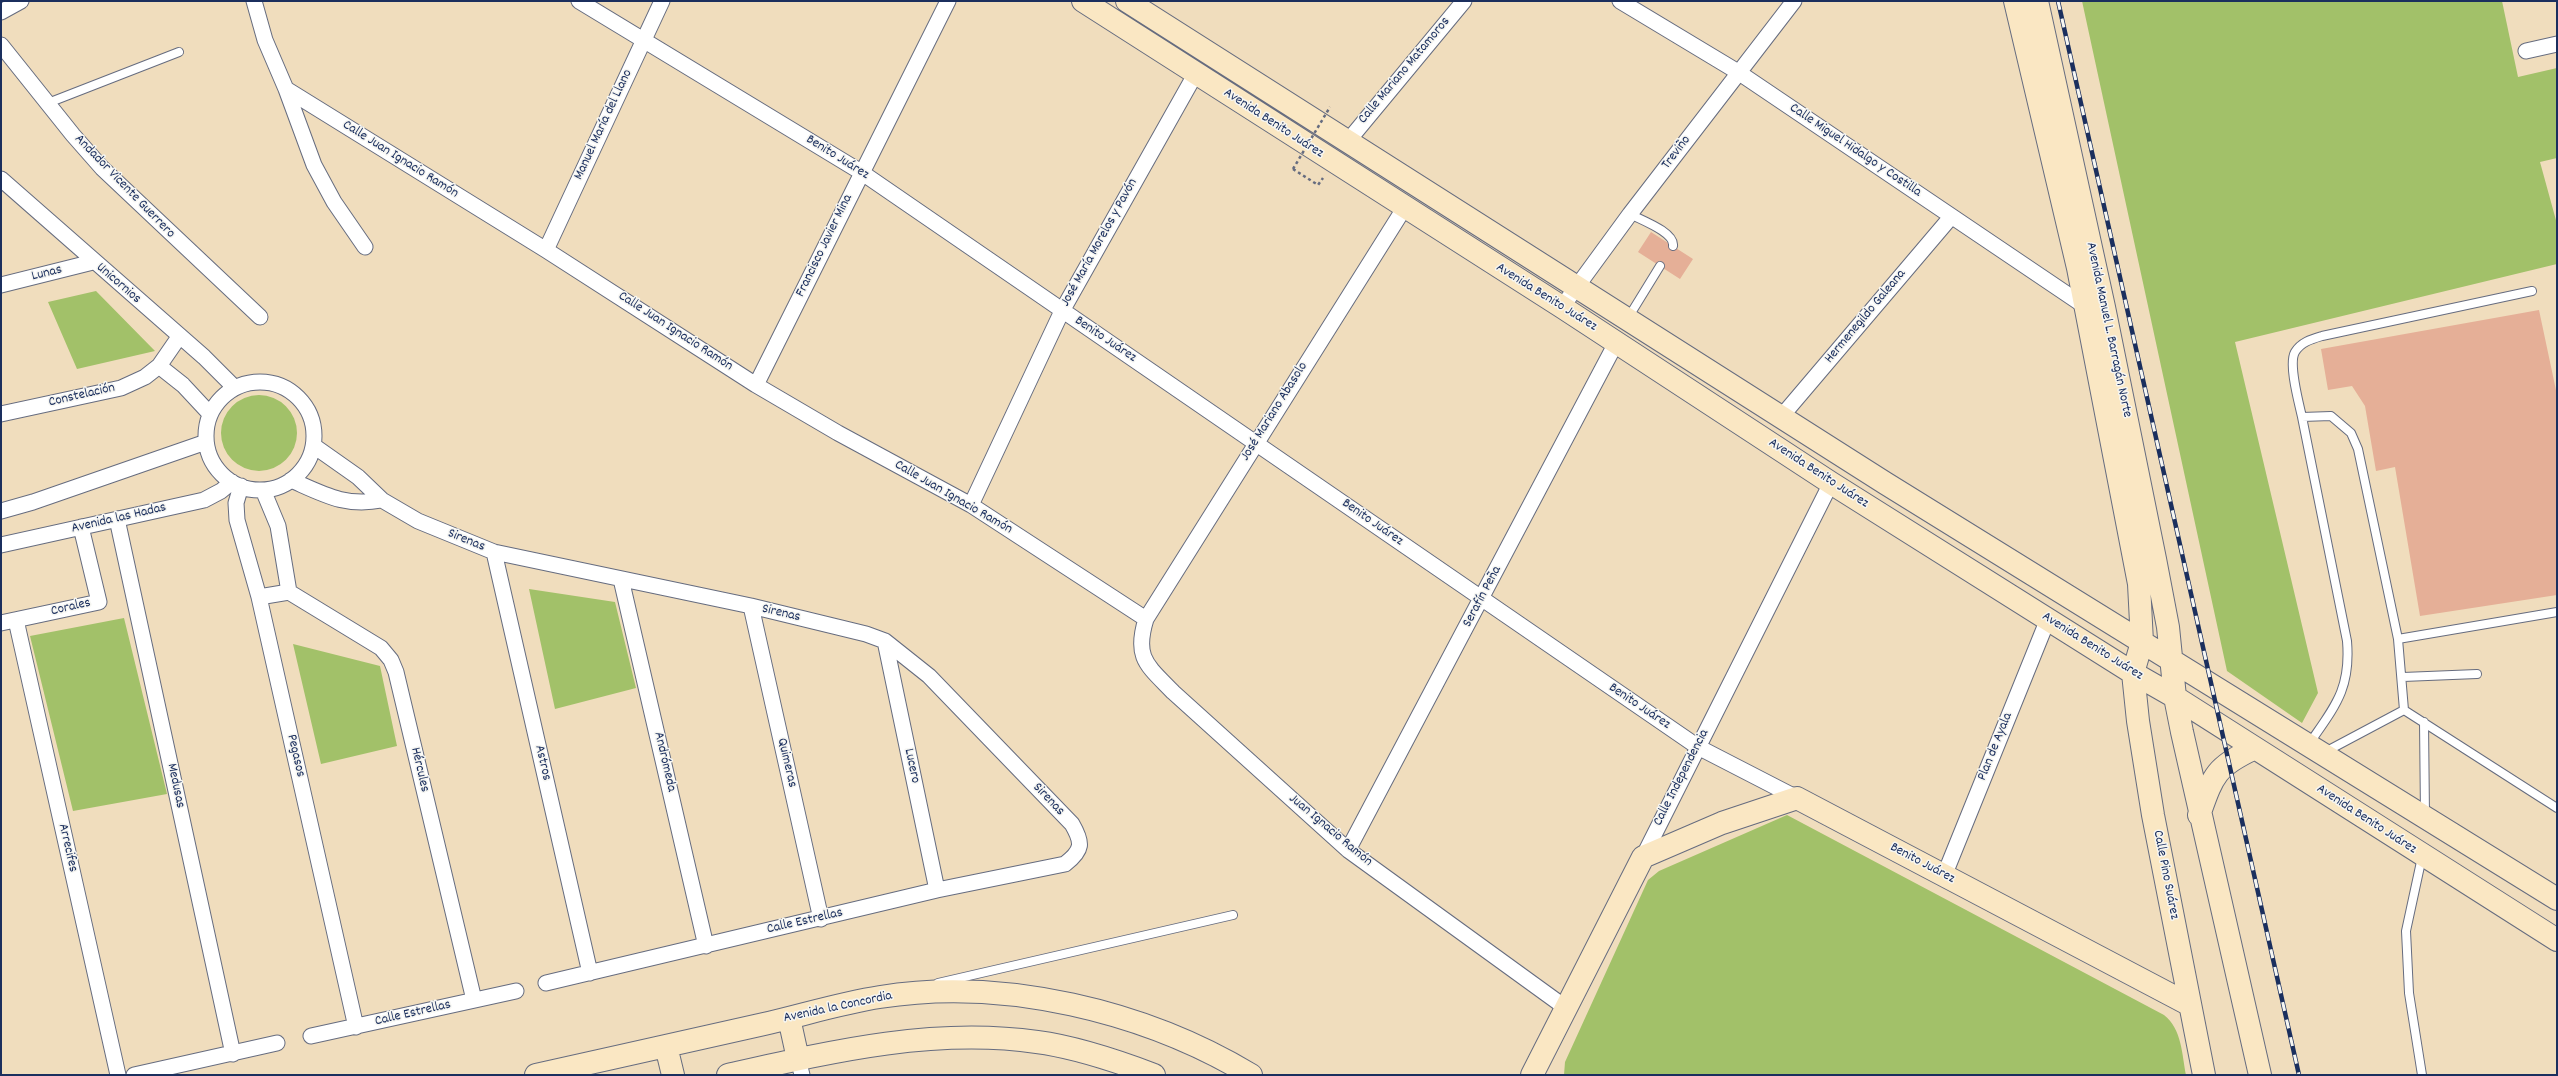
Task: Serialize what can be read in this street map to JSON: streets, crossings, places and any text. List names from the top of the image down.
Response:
{
  "streets": {
    "main road": [
      "Avenida Benito Juárez",
      "Benito Juárez",
      "Avenida Manuel L. Barragán Norte",
      "Calle Independencia",
      "Calle Pino Suárez",
      "Avenida la Concordia"
    ],
    "street": [
      "Calle Mariano Matamoros",
      "Manuel María del Llano",
      "Calle Miguel Hidalgo y Costilla",
      "Treviño",
      "Calle Juan Ignacio Ramón",
      "Andador Vicente Guerrero",
      "José María Morelos y Pavón",
      "Francisco Javier Mina",
      "Lunas",
      "Unicornios",
      "Hermenegildo Galeana",
      "Constelación",
      "José Mariano Abasolo",
      "Avenida las Hadas",
      "Sirenas",
      "Serafín Peña",
      "Corales",
      "Plan de Ayala",
      "Pegasos",
      "Andrómeda",
      "Astros",
      "Quimeras",
      "Lucero",
      "Hércules",
      "Medusas",
      "Juan Ignacio Ramón",
      "Arrecifes",
      "Calle Estrellas"
    ]
  },
  "crossings": [
    ["Calle Mariano Matamoros", "Avenida Benito Juárez"],
    ["Avenida Benito Juárez", "Treviño"],
    ["Avenida Benito Juárez", "José María Morelos y Pavón"],
    ["Avenida Benito Juárez", "Hermenegildo Galeana"],
    ["Avenida Benito Juárez", "Avenida Manuel L. Barragán Norte"],
    ["Avenida Benito Juárez", "José Mariano Abasolo"],
    ["Avenida Benito Juárez", "Serafín Peña"],
    ["Avenida Benito Juárez", "Plan de Ayala"],
    ["Avenida Benito Juárez", "Calle Independencia"],
    ["Avenida Benito Juárez", "Calle Pino Suárez"],
    ["Manuel María del Llano", "Benito Juárez"],
    ["Manuel María del Llano", "Calle Juan Ignacio Ramón"],
    ["Calle Miguel Hidalgo y Costilla", "Treviño"],
    ["Calle Miguel Hidalgo y Costilla", "Hermenegildo Galeana"],
    ["Calle Miguel Hidalgo y Costilla", "Avenida Manuel L. Barragán Norte"],
    ["Benito Juárez", "José María Morelos y Pavón"],
    ["Benito Juárez", "Francisco Javier Mina"],
    ["Benito Juárez", "José Mariano Abasolo"],
    ["Benito Juárez", "Serafín Peña"],
    ["Benito Juárez", "Plan de Ayala"],
    ["Benito Juárez", "Calle Independencia"],
    ["Benito Juárez", "Calle Pino Suárez"],
    ["Calle Juan Ignacio Ramón", "José María Morelos y Pavón"],
    ["Calle Juan Ignacio Ramón", "Francisco Javier Mina"],
    ["Calle Juan Ignacio Ramón", "José Mariano Abasolo"],
    ["Calle Juan Ignacio Ramón", "Juan Ignacio Ramón"],
    ["Lunas", "Unicornios"],
    ["Unicornios", "Constelación"],
    ["Unicornios", "Avenida las Hadas"],
    ["Unicornios", "Sirenas"],
    ["Unicornios", "Pegasos"],
    ["Avenida Manuel L. Barragán Norte", "Calle Pino Suárez"],
    ["José Mariano Abasolo", "Juan Ignacio Ramón"],
    ["Avenida las Hadas", "Sirenas"],
    ["Avenida las Hadas", "Corales"],
    ["Avenida las Hadas", "Pegasos"],
    ["Avenida las Hadas", "Medusas"],
    ["Sirenas", "Pegasos"],
    ["Sirenas", "Andrómeda"],
    ["Sirenas", "Astros"],
    ["Sirenas", "Quimeras"],
    ["Sirenas", "Lucero"],
    ["Sirenas", "Calle Estrellas"],
    ["Serafín Peña", "Juan Ignacio Ramón"],
    ["Corales", "Arrecifes"],
    ["Pegasos", "Calle Estrellas"],
    ["Andrómeda", "Calle Estrellas"],
    ["Astros", "Calle Estrellas"],
    ["Quimeras", "Calle Estrellas"],
    ["Lucero", "Calle Estrellas"],
    ["Hércules", "Calle Estrellas"],
    ["Calle Independencia", "Juan Ignacio Ramón"]
  ]
}
